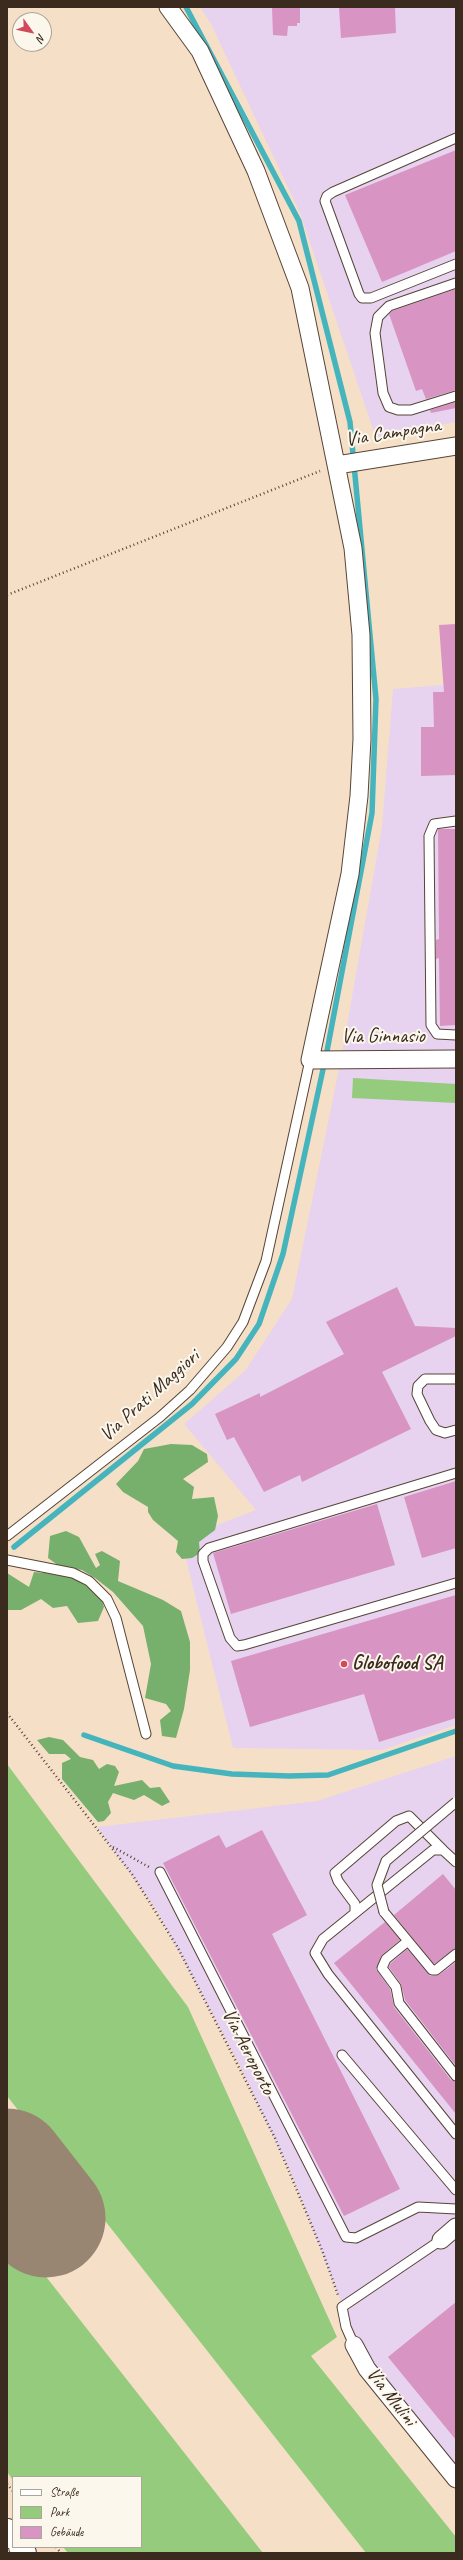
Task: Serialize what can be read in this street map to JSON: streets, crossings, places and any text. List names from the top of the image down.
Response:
{
  "streets": {
    "street": ["Via Campagna", "Via Ginnasio", "Via Mulini"],
    "lane": ["Via Prati Maggiori"],
    "path": ["Via Aeroporto"]
  },
  "crossings": [
    ["Via Ginnasio", "Via Prati Maggiori"],
    ["Via Aeroporto", "Via Mulini"]
  ],
  "places": ["Globofood SA"],
  "legend": ["Straße", "Park", "Gebäude"],
  "north": "bottom right"
}
